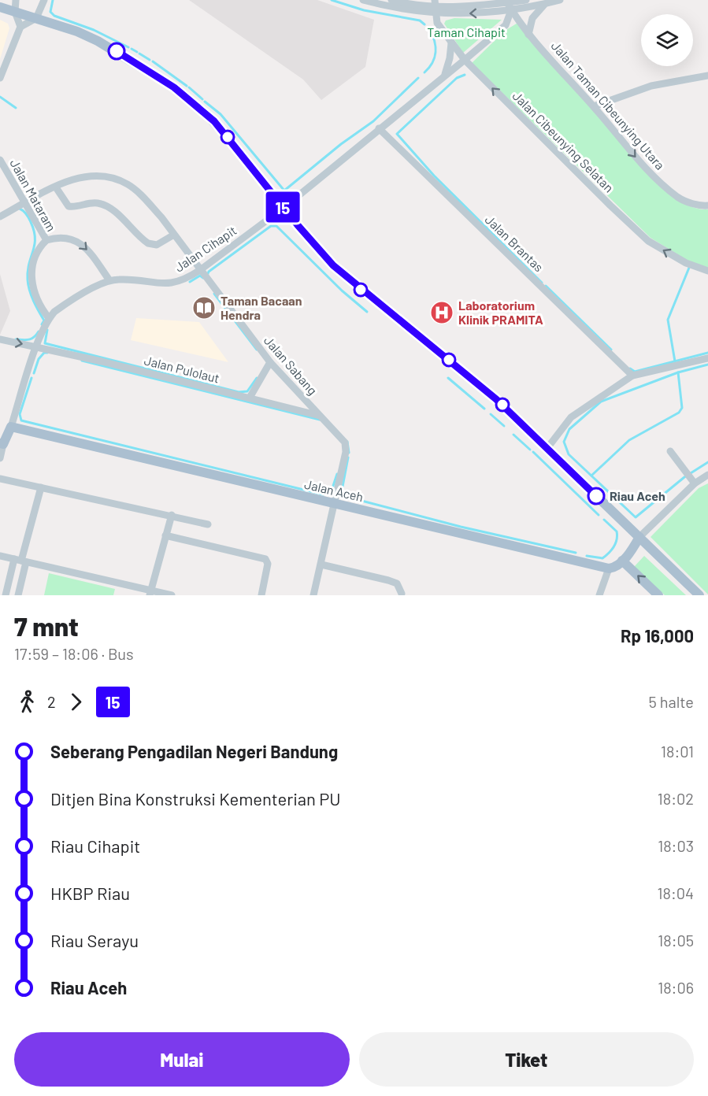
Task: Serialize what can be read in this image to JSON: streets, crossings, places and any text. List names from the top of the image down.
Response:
{
  "streets": {
    "main road": ["Jalan Aceh"],
    "street": [
      "Jalan Taman Cibeunying Utara",
      "Jalan Cibeunying Selatan",
      "Jalan Mataram",
      "Jalan Brantas",
      "Jalan Cihapit",
      "Jalan Sabang",
      "Jalan Pulolaut"
    ]
  },
  "crossings": [
    ["Jalan Taman Cibeunying Utara", "Jalan Cihapit"],
    ["Jalan Cibeunying Selatan", "Jalan Cihapit"],
    ["Jalan Mataram", "Jalan Cihapit"],
    ["Jalan Mataram", "Jalan Sabang"],
    ["Jalan Brantas", "Jalan Cihapit"],
    ["Jalan Cihapit", "Jalan Sabang"],
    ["Jalan Cihapit", "Jalan Pulolaut"],
    ["Jalan Cihapit", "Jalan Aceh"],
    ["Jalan Sabang", "Jalan Pulolaut"],
    ["Jalan Sabang", "Jalan Aceh"]
  ],
  "one_way": ["Jalan Taman Cibeunying Utara", "Jalan Cibeunying Selatan"],
  "parks": ["Taman Cihapit"],
  "places": {
    "library": ["Taman Bacaan Hendra"],
    "hospital": ["Laboratorium Klinik PRAMITA"],
    "other": ["Riau Aceh"]
  },
  "lines": ["bus line 15"],
  "page": {
    "on_map": "15",
    "heading": ["7 mnt", "17:59 – 18:06 · Bus", "Rp 16,000"],
    "legs": ["2", "15", "5 halte"],
    "list": [
      {
        "name": "Seberang Pengadilan Negeri Bandung",
        "value": "18:01"
      },
      {
        "name": "Ditjen Bina Konstruksi Kementerian PU",
        "value": "18:02"
      },
      {
        "name": "Riau Cihapit",
        "value": "18:03"
      },
      {
        "name": "HKBP Riau",
        "value": "18:04"
      },
      {
        "name": "Riau Serayu",
        "value": "18:05"
      },
      {
        "name": "Riau Aceh",
        "value": "18:06"
      }
    ],
    "buttons": ["Mulai", "Tiket"]
  }
}
